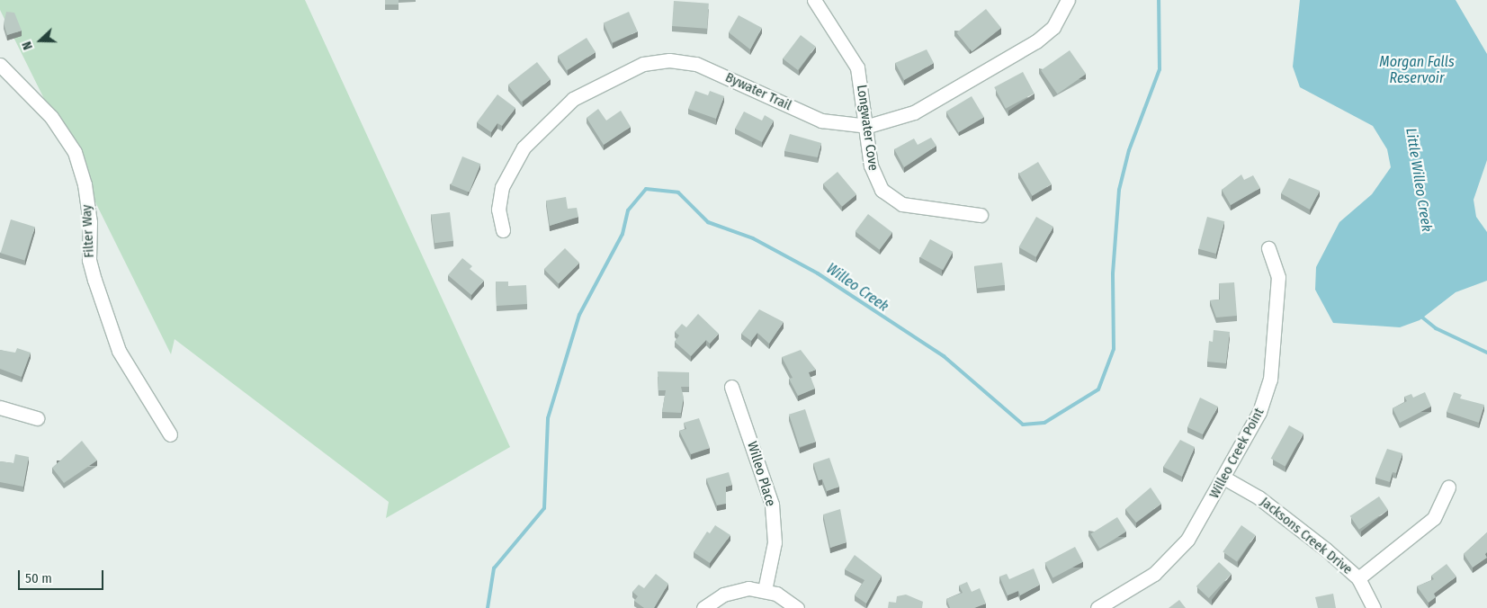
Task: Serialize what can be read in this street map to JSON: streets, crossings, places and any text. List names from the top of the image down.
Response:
{
  "streets": {
    "street": [
      "Bywater Trail",
      "Longwater Cove",
      "Filter Way",
      "Willeo Creek Point",
      "Willeo Place",
      "Jacksons Creek Drive"
    ]
  },
  "crossings": [
    ["Bywater Trail", "Longwater Cove"],
    ["Willeo Creek Point", "Jacksons Creek Drive"]
  ],
  "water": ["Morgan Falls Reservoir", "Little Willeo Creek", "Willeo Creek"],
  "scale_bar": "50 m",
  "north": "left"
}
